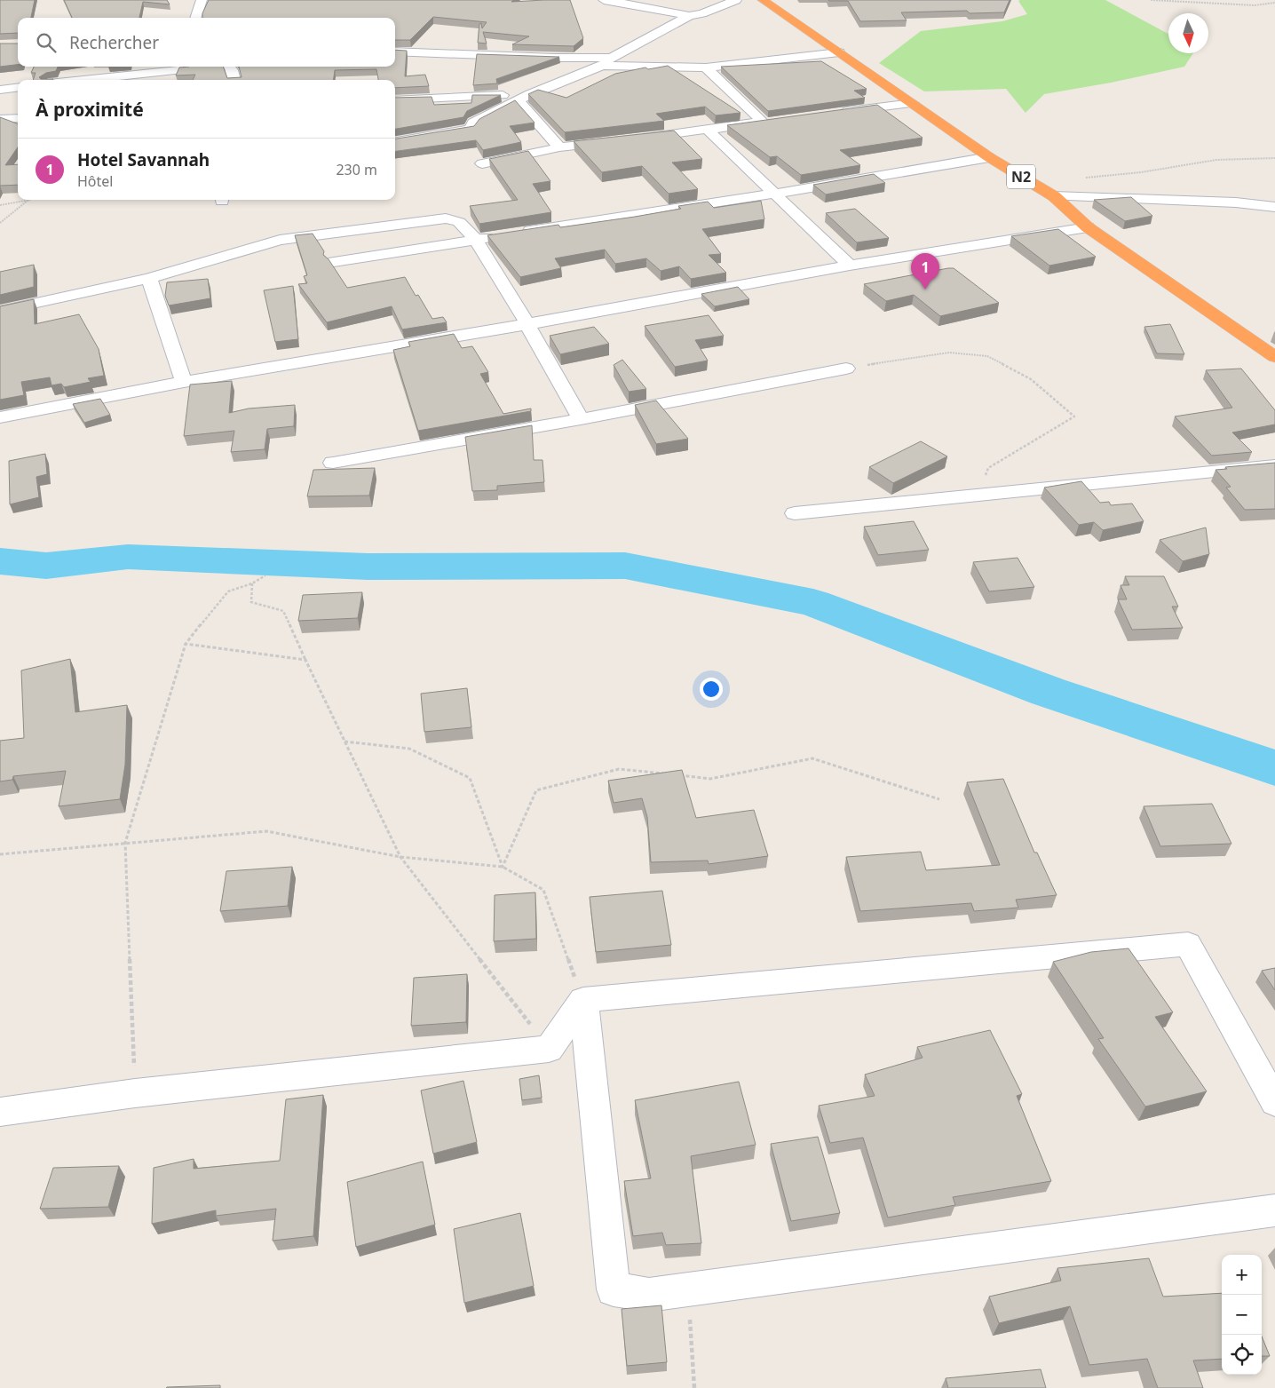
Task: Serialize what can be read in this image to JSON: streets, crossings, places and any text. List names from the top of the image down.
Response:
{
  "streets": {
    "highway": ["N2"]
  },
  "north": "bottom",
  "page": {
    "search": "Rechercher",
    "heading": "À proximité",
    "list": [
      {
        "mark": "1",
        "name": "Hotel Savannah",
        "note": "Hôtel",
        "value": "230 m"
      }
    ],
    "pins": "1",
    "map_buttons": ["+", "−"]
  }
}
